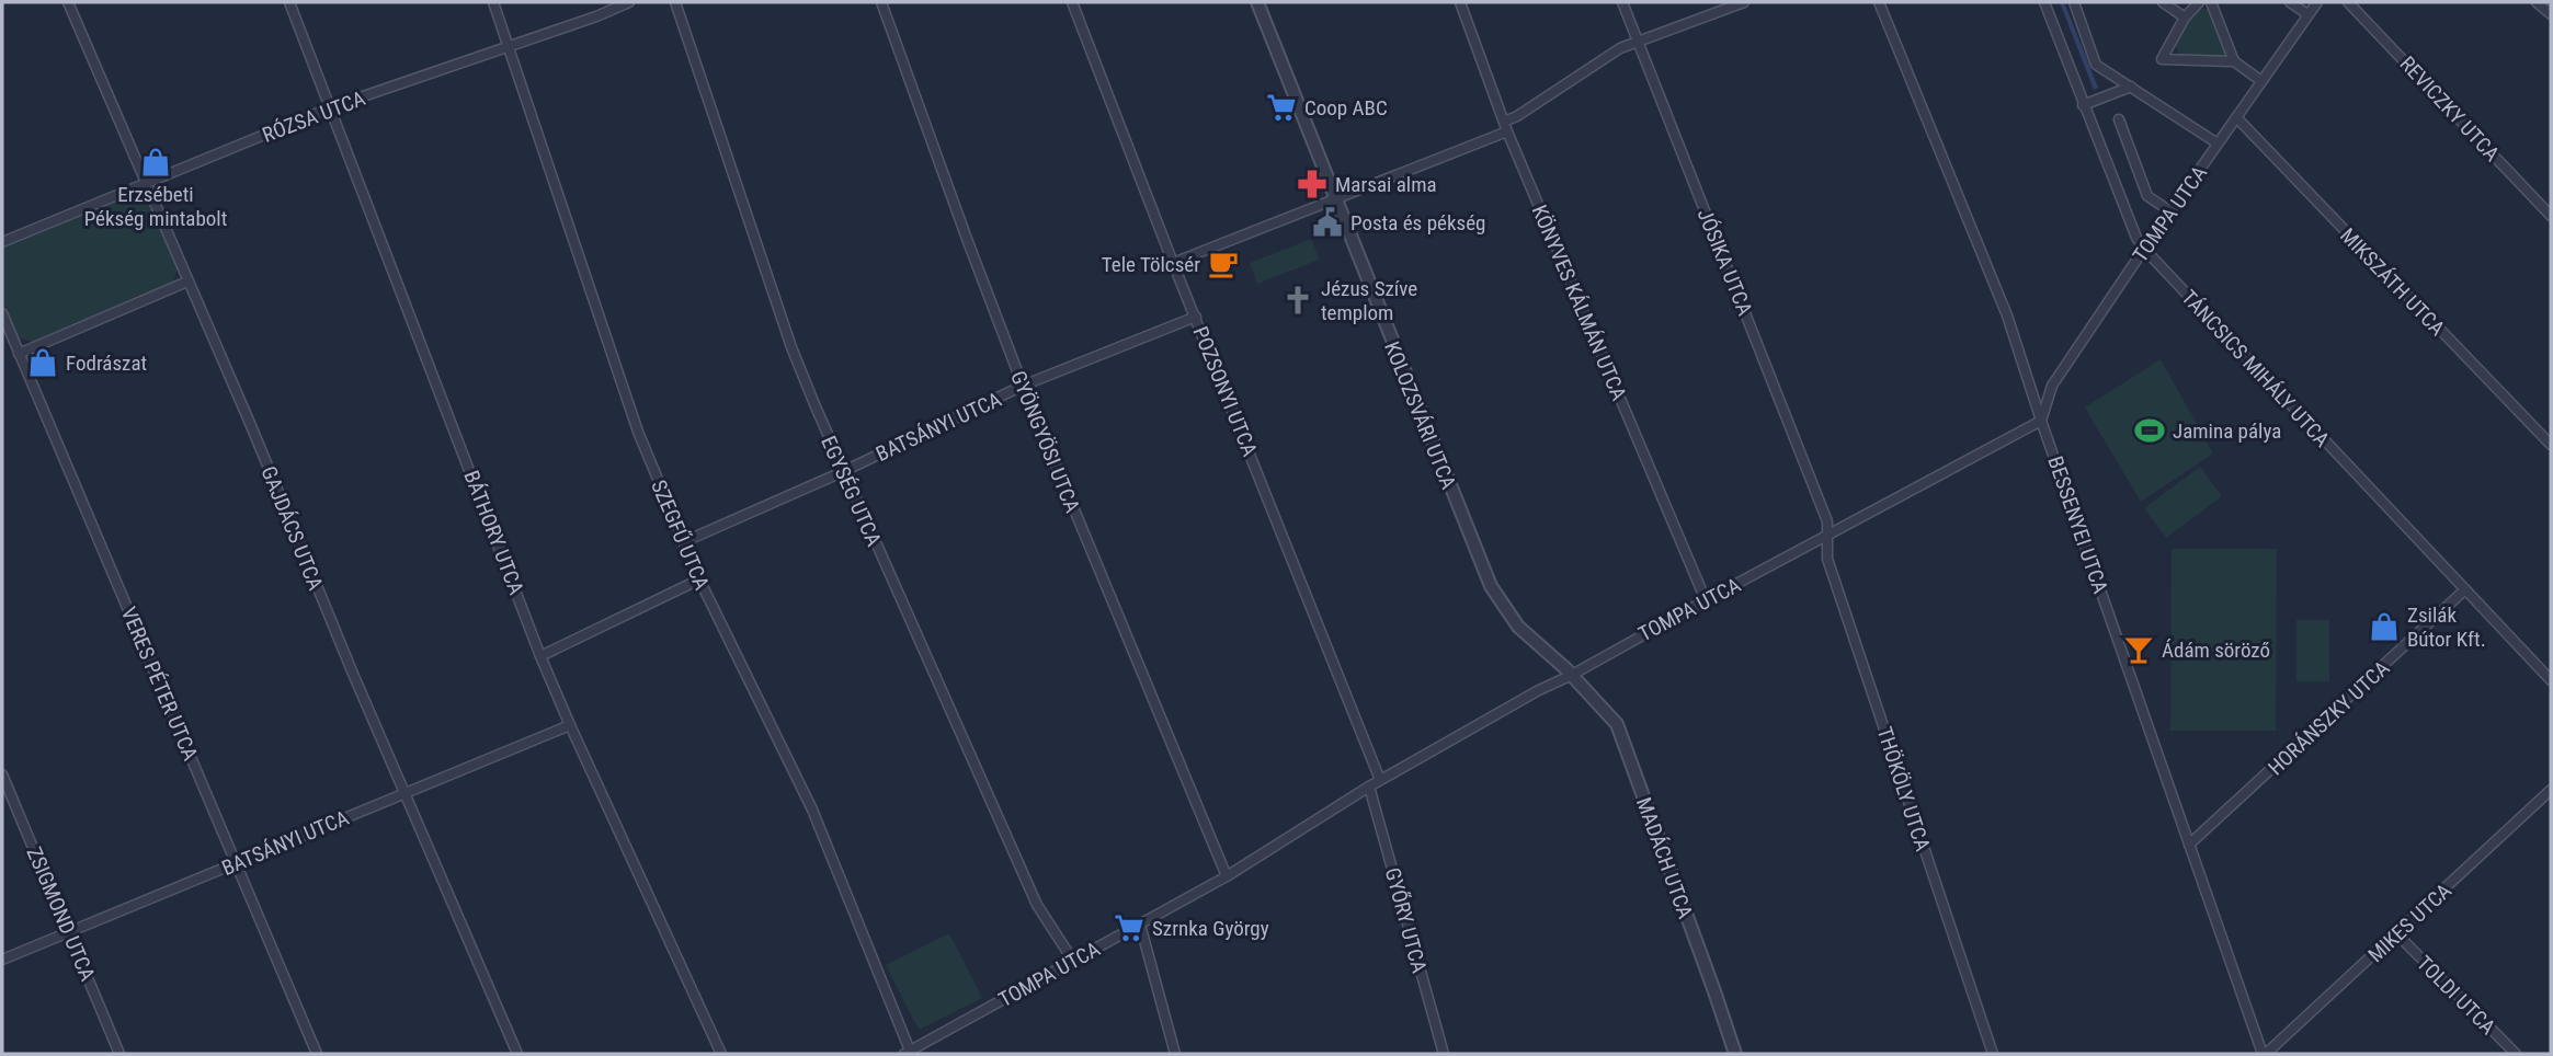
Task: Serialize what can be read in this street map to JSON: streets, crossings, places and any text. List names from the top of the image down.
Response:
{
  "streets": {
    "street": [
      "REVICZKY UTCA",
      "RÓZSA UTCA",
      "TOMPA UTCA",
      "JÓSIKA UTCA",
      "MIKSZÁTH UTCA",
      "KÖNYVES KÁLMÁN UTCA",
      "TÁNCSICS MIHÁLY UTCA",
      "POZSONYI UTCA",
      "KOLOZSVÁRI UTCA",
      "BATSÁNYI UTCA",
      "GYÖNGYÖSI UTCA",
      "EGYSÉG UTCA",
      "BESSENYEI UTCA",
      "GAJDÁCS UTCA",
      "BÁTHORY UTCA",
      "SZEGFŰ UTCA",
      "VERES PÉTER UTCA",
      "HORÁNSZKY UTCA",
      "THÖKÖLY UTCA",
      "MADÁCH UTCA",
      "ZSIGMOND UTCA",
      "GYŐRY UTCA",
      "MIKES UTCA",
      "TOLDI UTCA"
    ]
  },
  "crossings": [
    ["RÓZSA UTCA", "GAJDÁCS UTCA"],
    ["RÓZSA UTCA", "BÁTHORY UTCA"],
    ["RÓZSA UTCA", "SZEGFŰ UTCA"],
    ["TOMPA UTCA", "MIKSZÁTH UTCA"],
    ["TOMPA UTCA", "KÖNYVES KÁLMÁN UTCA"],
    ["TOMPA UTCA", "TÁNCSICS MIHÁLY UTCA"],
    ["TOMPA UTCA", "POZSONYI UTCA"],
    ["TOMPA UTCA", "KOLOZSVÁRI UTCA"],
    ["TOMPA UTCA", "GYÖNGYÖSI UTCA"],
    ["TOMPA UTCA", "EGYSÉG UTCA"],
    ["TOMPA UTCA", "BESSENYEI UTCA"],
    ["TOMPA UTCA", "SZEGFŰ UTCA"],
    ["TOMPA UTCA", "THÖKÖLY UTCA"],
    ["TOMPA UTCA", "MADÁCH UTCA"],
    ["TOMPA UTCA", "GYŐRY UTCA"],
    ["JÓSIKA UTCA", "THÖKÖLY UTCA"],
    ["TÁNCSICS MIHÁLY UTCA", "HORÁNSZKY UTCA"],
    ["POZSONYI UTCA", "BATSÁNYI UTCA"],
    ["KOLOZSVÁRI UTCA", "MADÁCH UTCA"],
    ["BATSÁNYI UTCA", "GYÖNGYÖSI UTCA"],
    ["BATSÁNYI UTCA", "EGYSÉG UTCA"],
    ["BATSÁNYI UTCA", "GAJDÁCS UTCA"],
    ["BATSÁNYI UTCA", "BÁTHORY UTCA"],
    ["BATSÁNYI UTCA", "SZEGFŰ UTCA"],
    ["BATSÁNYI UTCA", "VERES PÉTER UTCA"],
    ["BATSÁNYI UTCA", "ZSIGMOND UTCA"],
    ["BESSENYEI UTCA", "HORÁNSZKY UTCA"],
    ["BESSENYEI UTCA", "MIKES UTCA"],
    ["MIKES UTCA", "TOLDI UTCA"]
  ],
  "places": {
    "supermarket": ["Coop ABC", "Szrnka György"],
    "shop": ["Erzsébeti Pékség mintabolt", "Fodrászat", "Zsilák Bútor Kft."],
    "pharmacy": ["Marsai alma"],
    "public building": ["Posta és pékség"],
    "cafe": ["Tele Tölcsér"],
    "church": ["Jézus Szíve templom"],
    "sports": ["Jamina pálya"],
    "bar": ["Ádám söröző"]
  }
}
